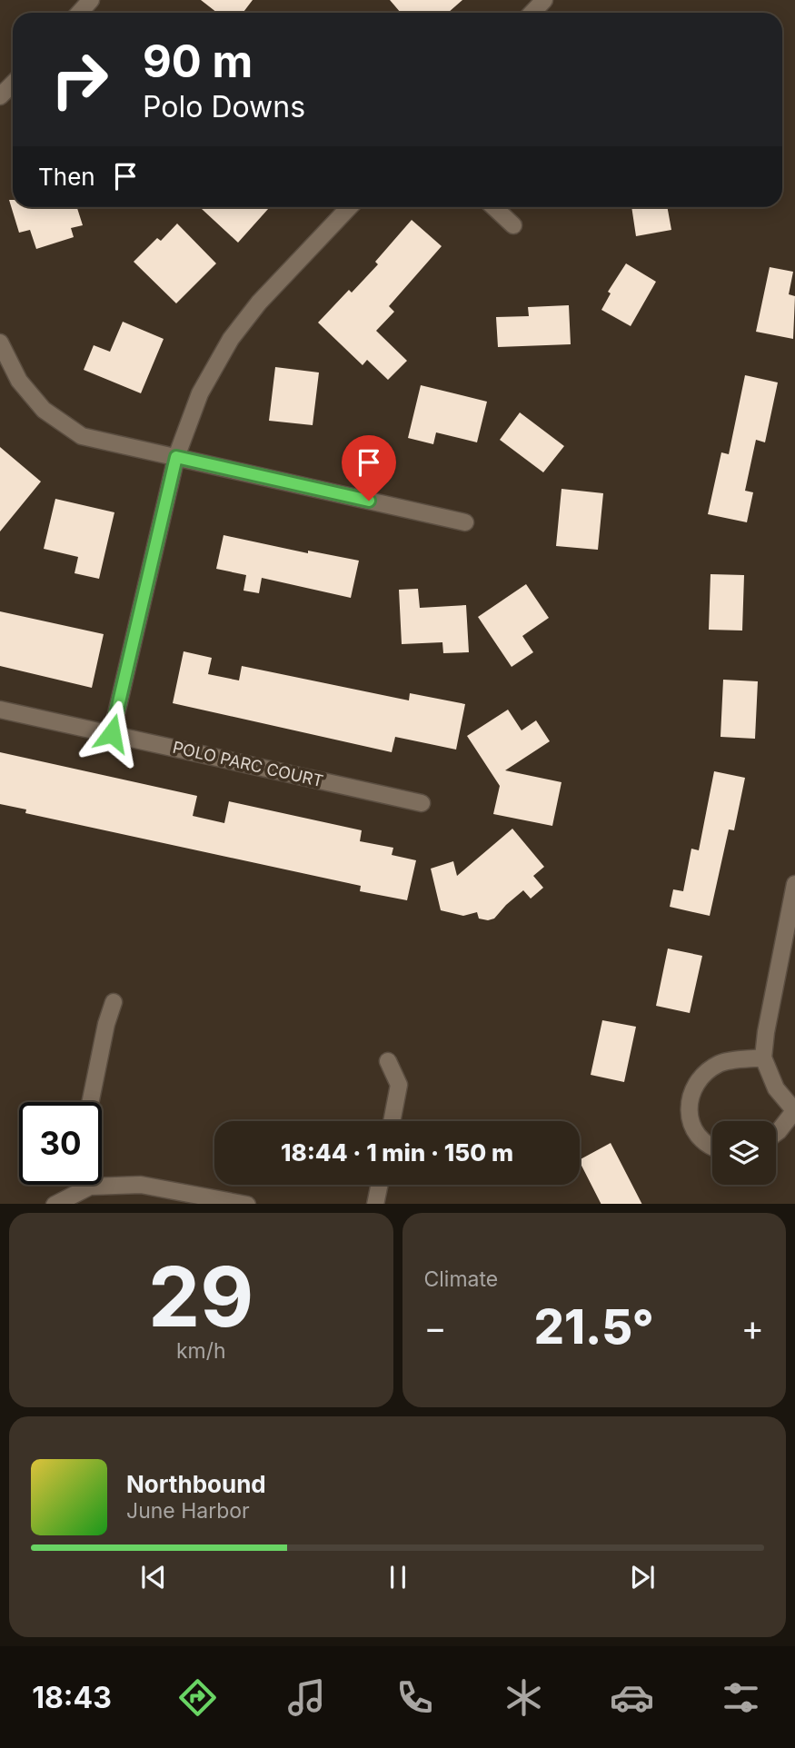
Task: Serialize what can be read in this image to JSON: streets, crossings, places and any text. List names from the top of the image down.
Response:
{
  "streets": {
    "street": ["POLO PARC COURT"]
  },
  "page": {
    "turn": ["90 m", "Polo Downs"],
    "then": "Then",
    "limit": "30",
    "trip": "18:44 · 1 min · 150 m",
    "tile": [
      ["29", "km/h"],
      "Climate"
    ],
    "heat": ["−", "21.5°", "+"],
    "song": ["Northbound", "June Harbor"],
    "tabs": "18:43"
  }
}
